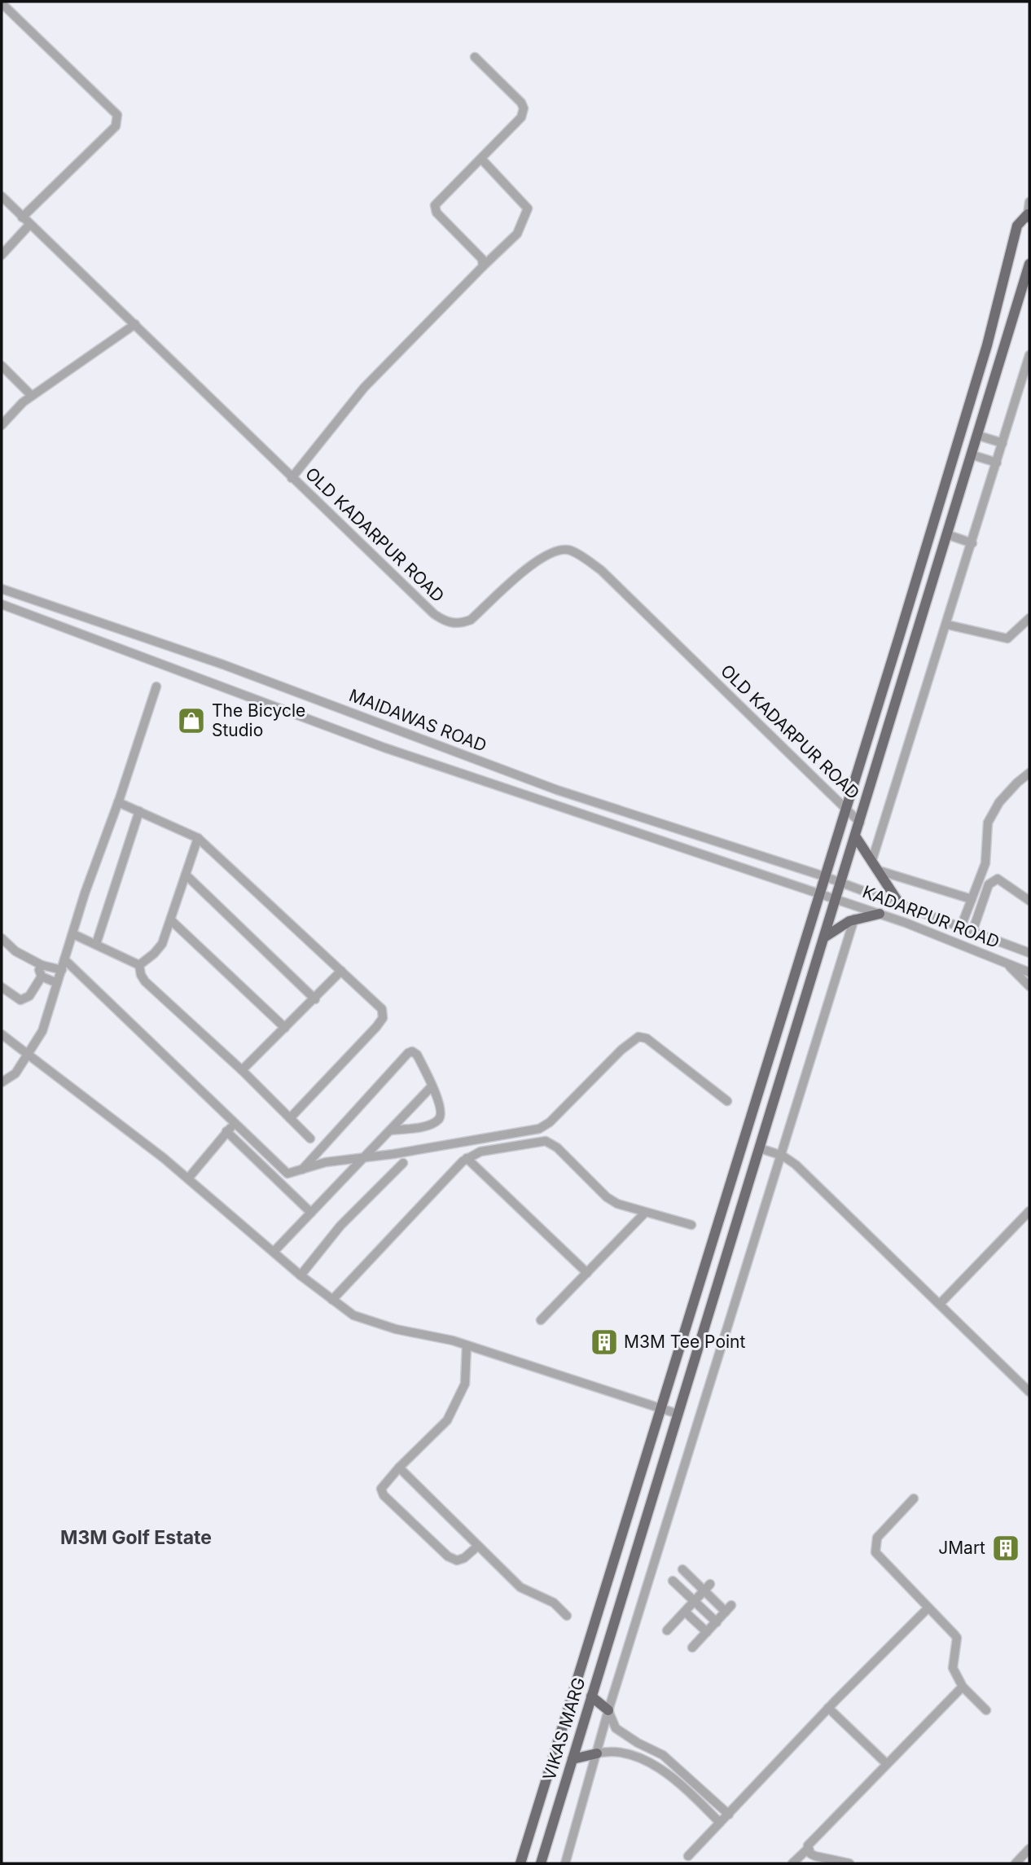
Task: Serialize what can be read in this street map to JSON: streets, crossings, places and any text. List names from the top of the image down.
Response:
{
  "streets": {
    "main road": ["VIKAS MARG"],
    "street": ["OLD KADARPUR ROAD", "MAIDAWAS ROAD", "KADARPUR ROAD"]
  },
  "crossings": [
    ["OLD KADARPUR ROAD", "VIKAS MARG"],
    ["MAIDAWAS ROAD", "KADARPUR ROAD"],
    ["KADARPUR ROAD", "VIKAS MARG"]
  ],
  "districts": ["M3M Golf Estate"],
  "places": {
    "shop": ["The Bicycle Studio"],
    "building": ["M3M Tee Point", "JMart"]
  }
}
